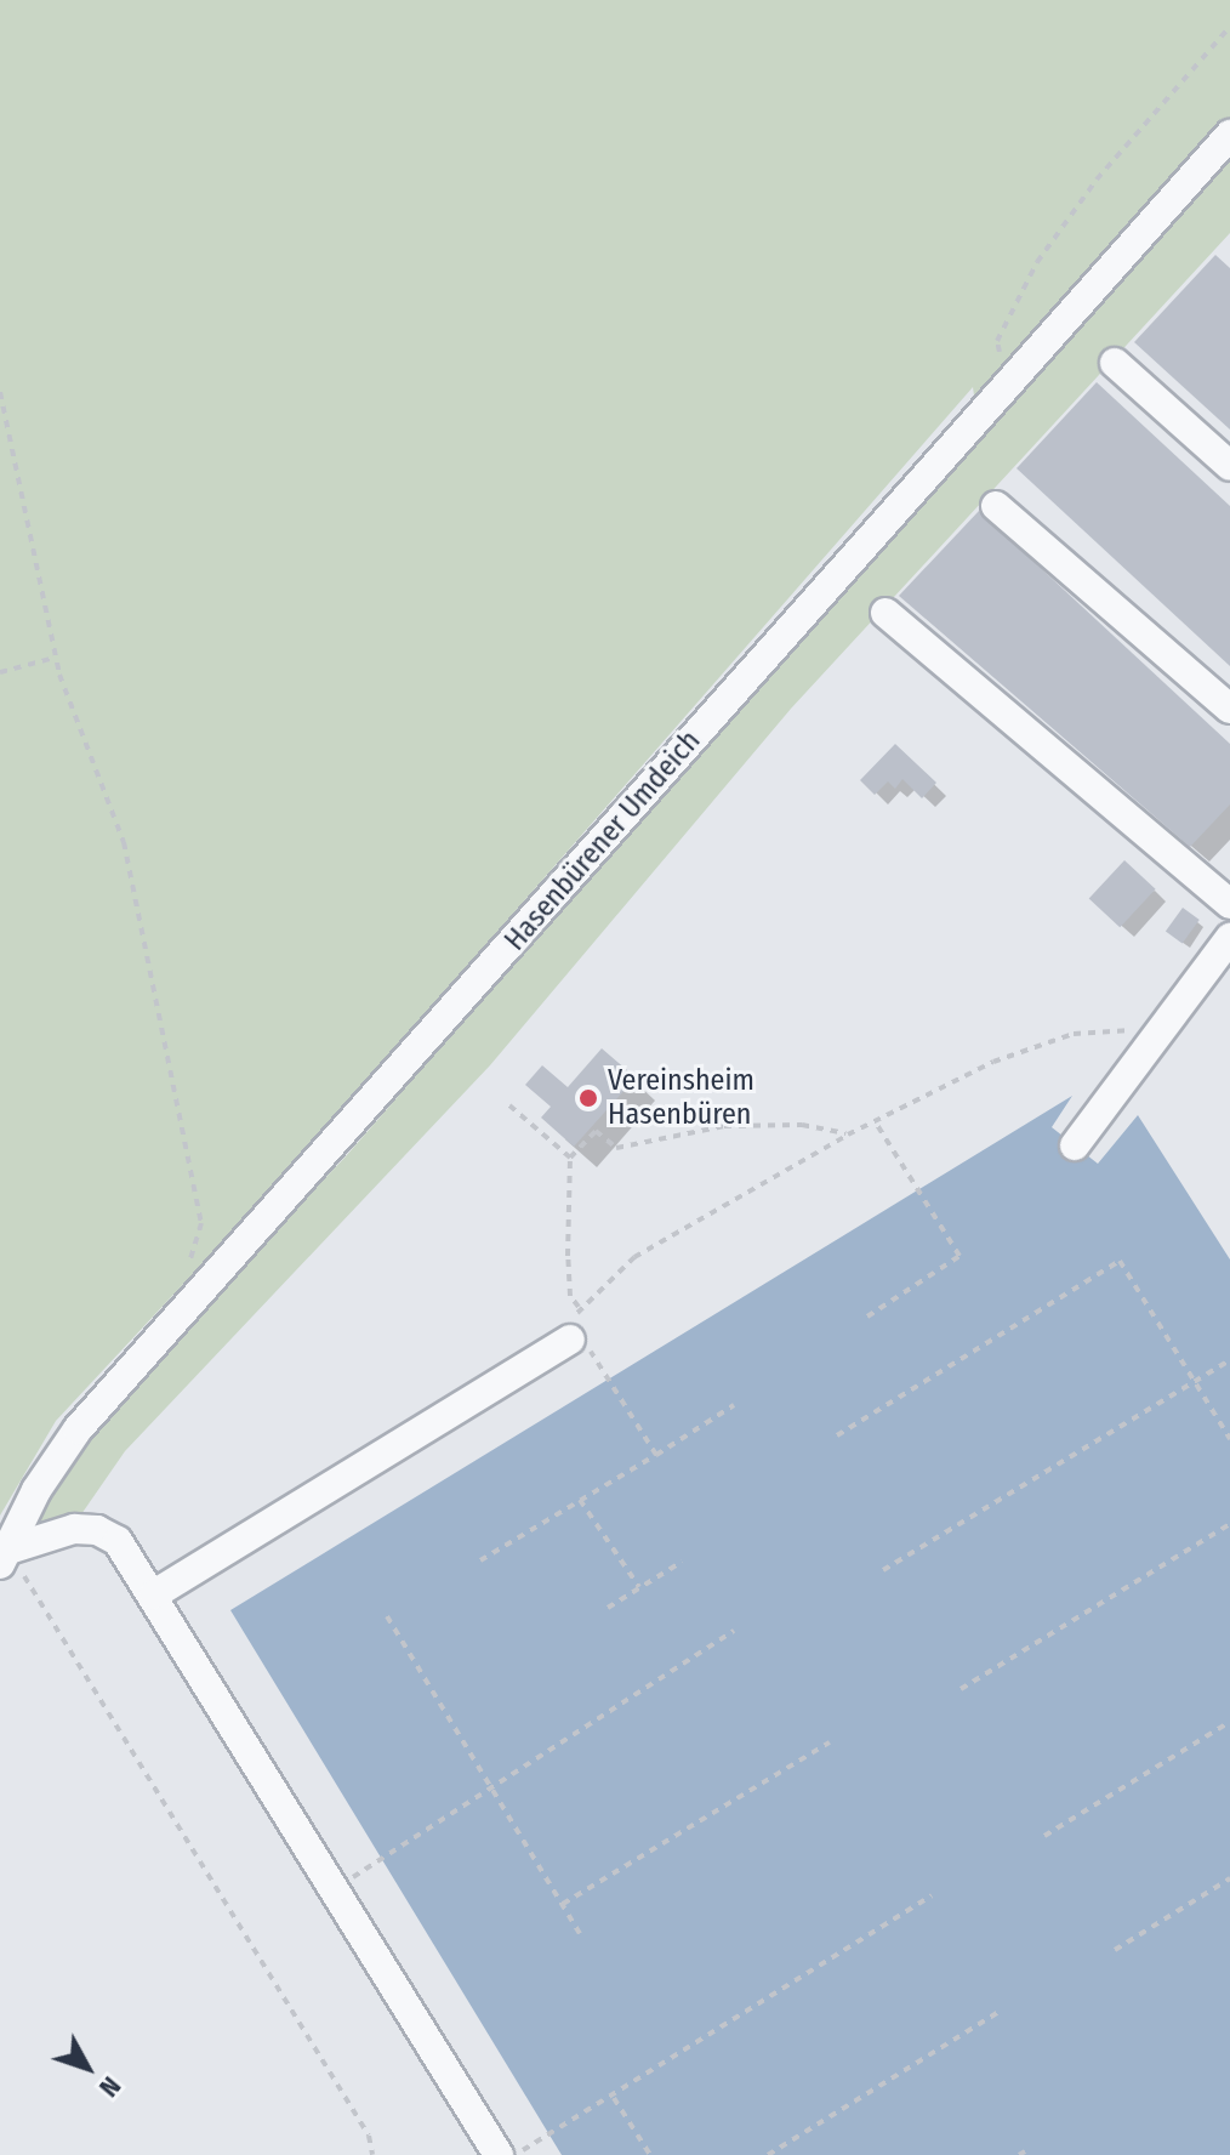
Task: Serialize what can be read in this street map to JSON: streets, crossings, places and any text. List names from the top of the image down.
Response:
{
  "streets": {
    "street": ["Hasenbürener Umdeich"]
  },
  "places": ["Vereinsheim Hasenbüren"],
  "north": "bottom right"
}
